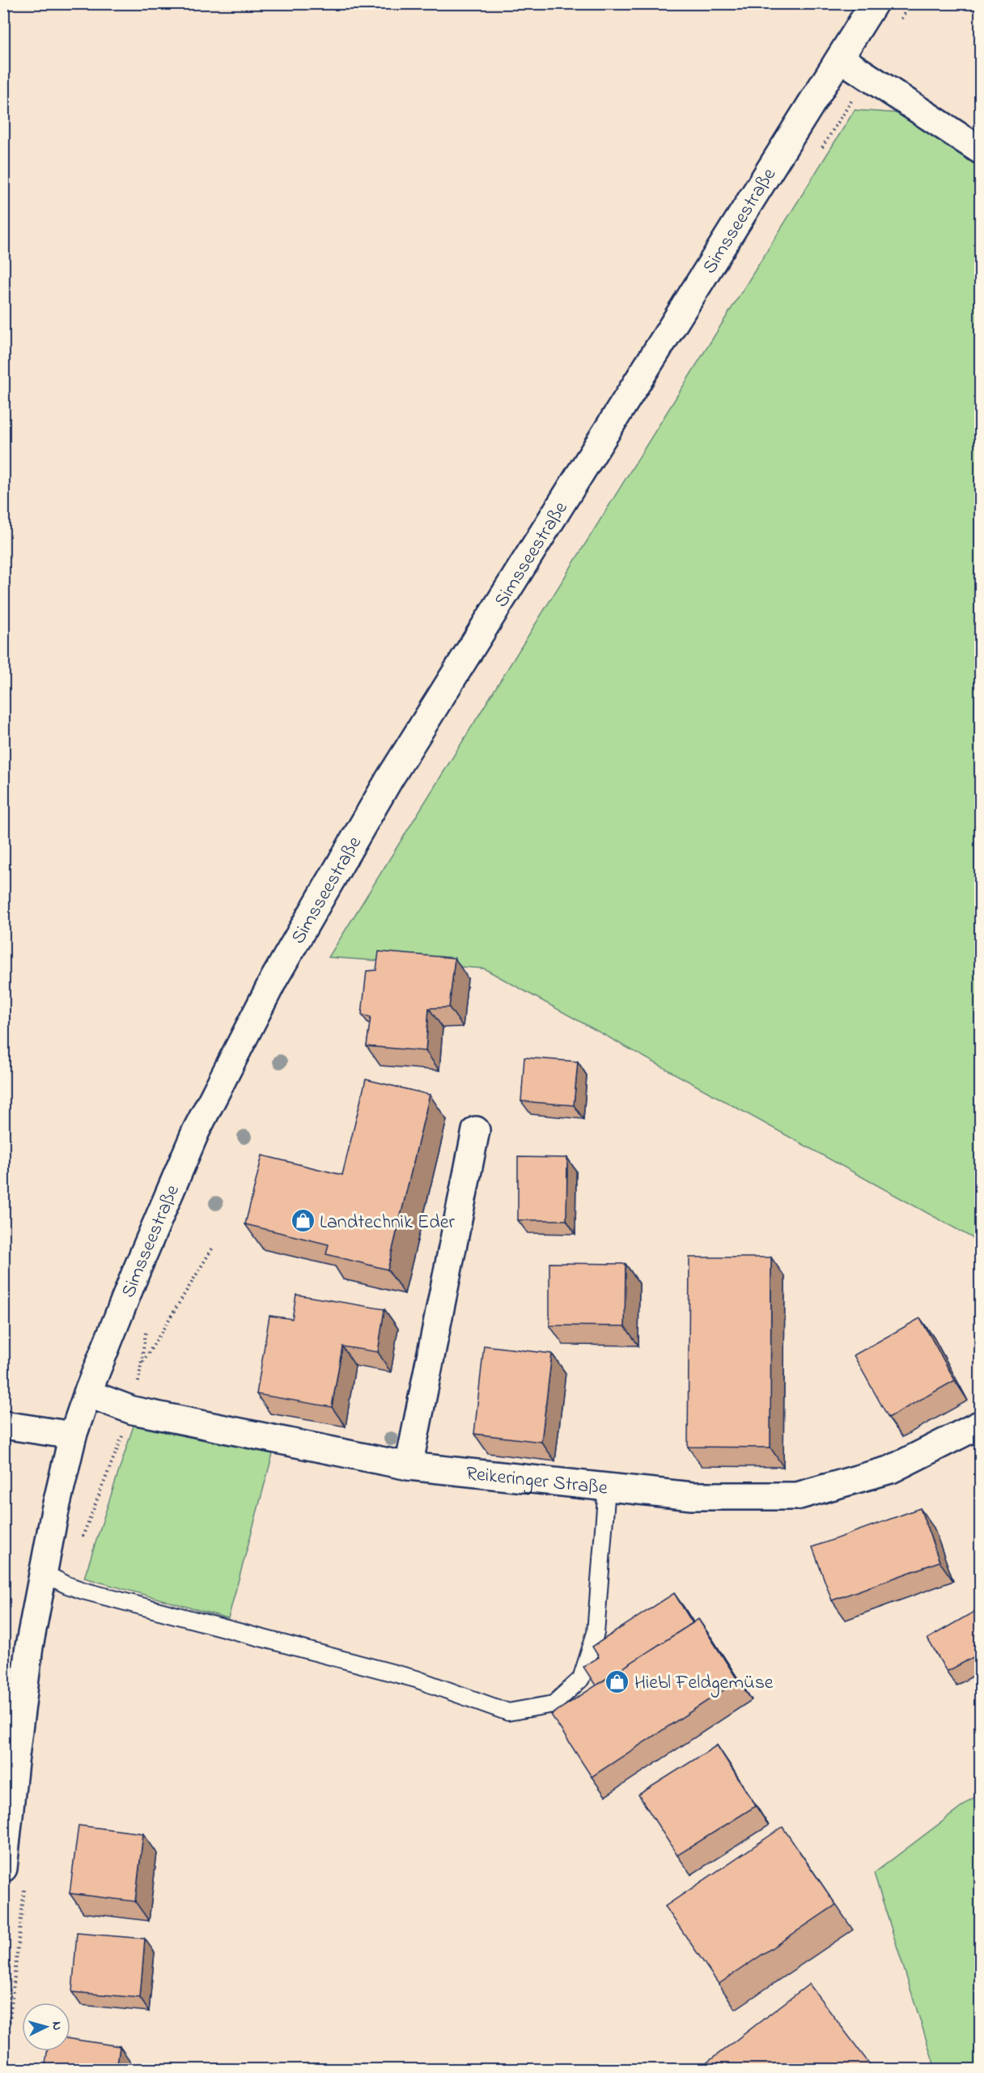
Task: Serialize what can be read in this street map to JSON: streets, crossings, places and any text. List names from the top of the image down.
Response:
{
  "streets": {
    "main road": ["Simsseestraße", "Reikeringer Straße"]
  },
  "crossings": [
    ["Simsseestraße", "Reikeringer Straße"]
  ],
  "places": {
    "shop": ["Landtechnik Eder", "Hiebl Feldgemüse"]
  },
  "north": "right"
}
